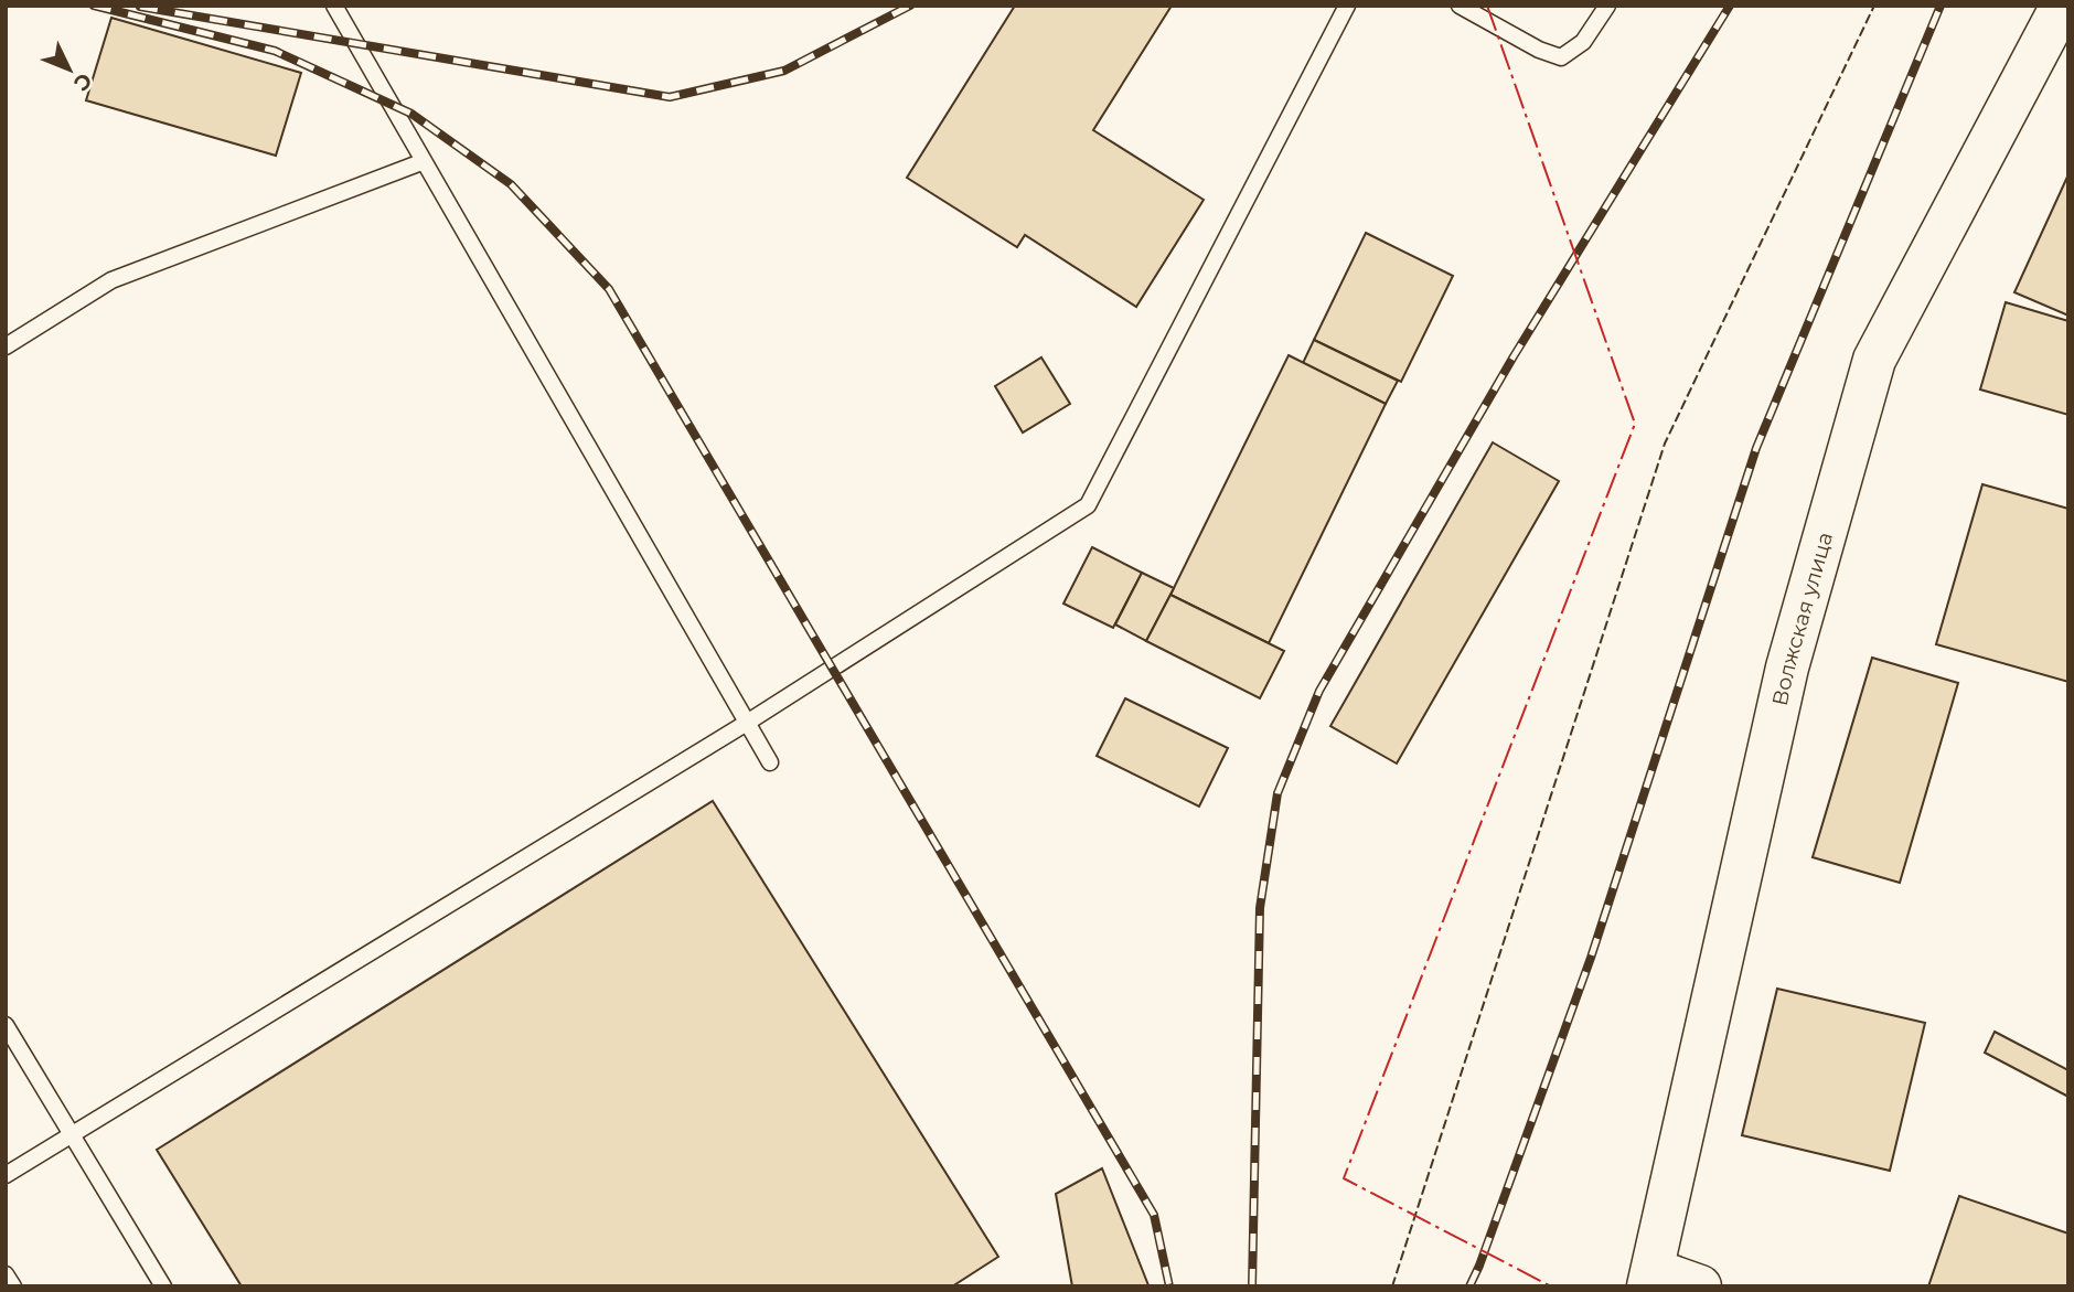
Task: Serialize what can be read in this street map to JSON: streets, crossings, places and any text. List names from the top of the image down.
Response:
{
  "streets": {
    "main road": ["Волжская улица"]
  },
  "north": "bottom right"
}
